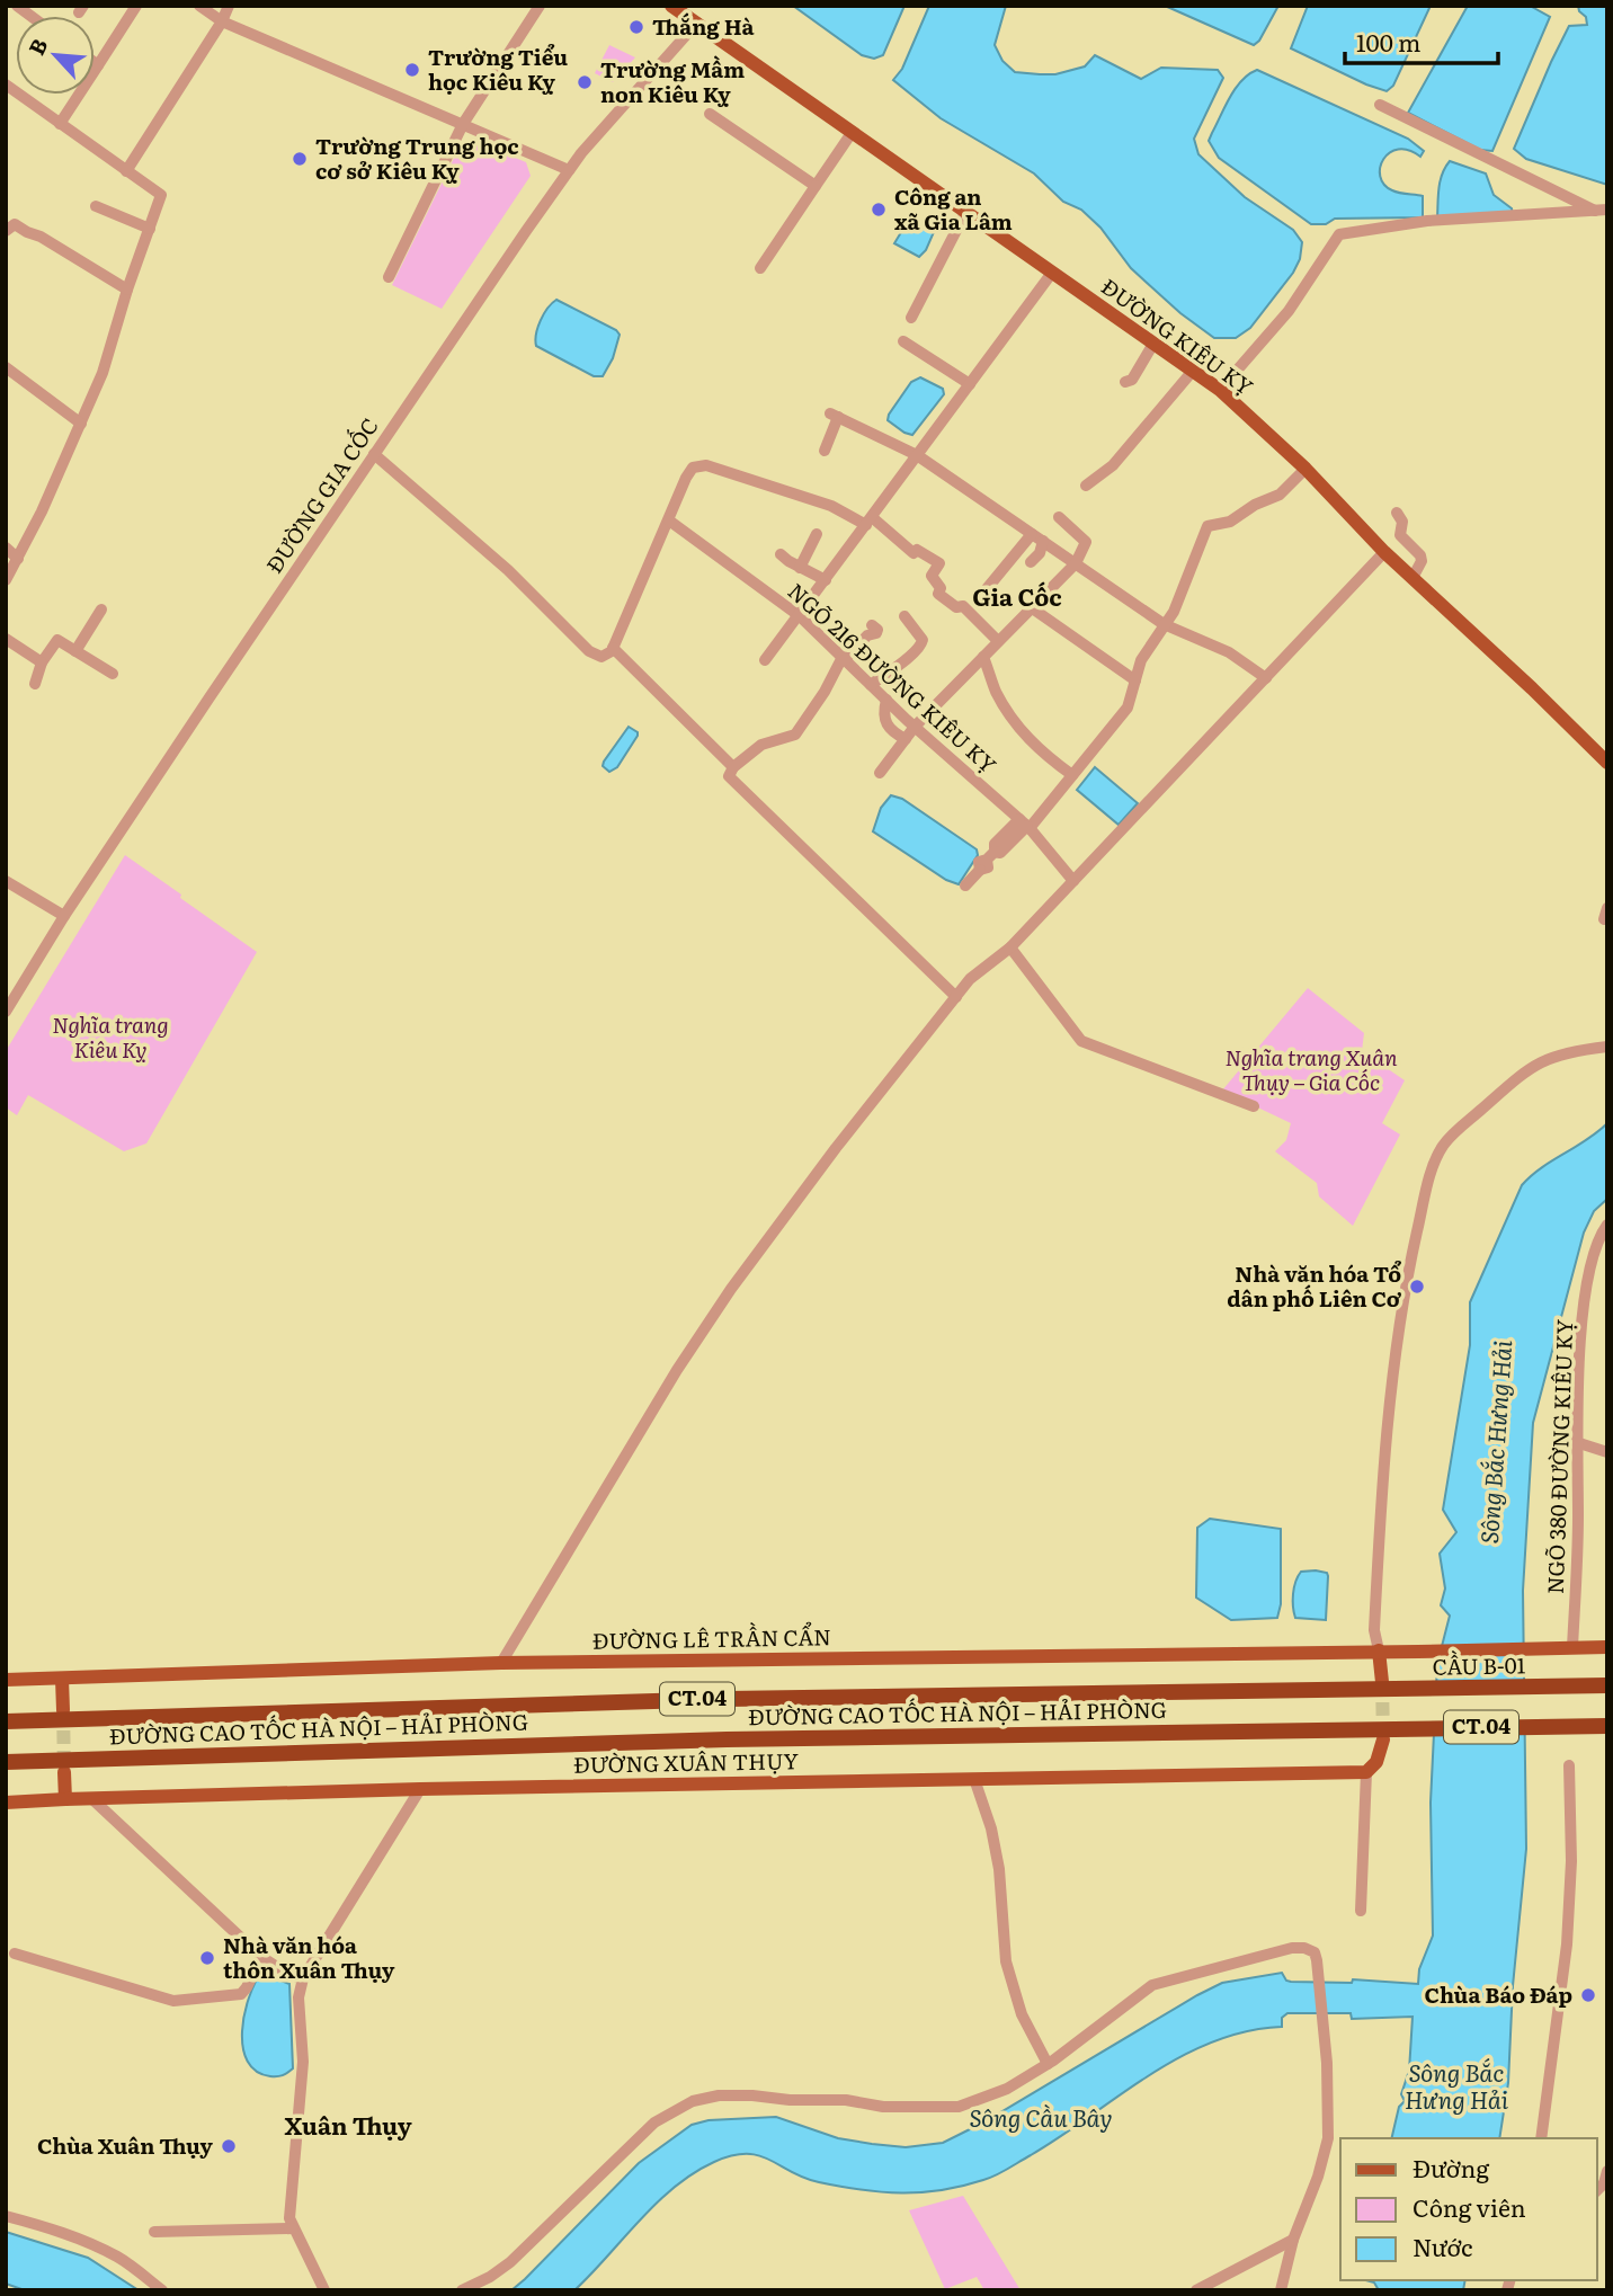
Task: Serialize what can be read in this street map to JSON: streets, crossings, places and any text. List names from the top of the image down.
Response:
{
  "streets": {
    "highway": ["CẦU B-01", "CT.04", "ĐƯỜNG CAO TỐC HÀ NỘI – HẢI PHÒNG"],
    "main road": ["ĐƯỜNG KIÊU KỴ", "ĐƯỜNG LÊ TRẦN CẨN", "ĐƯỜNG XUÂN THỤY"],
    "street": ["ĐƯỜNG GIA CỐC", "NGÕ 216 ĐƯỜNG KIÊU KỴ", "NGÕ 380 ĐƯỜNG KIÊU KỴ"]
  },
  "crossings": [
    ["ĐƯỜNG KIÊU KỴ", "ĐƯỜNG GIA CỐC"],
    ["NGÕ 380 ĐƯỜNG KIÊU KỴ", "ĐƯỜNG LÊ TRẦN CẨN"],
    ["CẦU B-01", "ĐƯỜNG CAO TỐC HÀ NỘI – HẢI PHÒNG"],
    ["CT.04", "ĐƯỜNG CAO TỐC HÀ NỘI – HẢI PHÒNG"]
  ],
  "districts": ["Gia Cốc", "Xuân Thụy"],
  "water": ["Sông Bắc Hưng Hải", "Sông Cầu Bây"],
  "parks": ["Nghĩa trang Kiêu Kỵ", "Nghĩa trang Xuân Thụy – Gia Cốc"],
  "places": [
    "Thắng Hà",
    "Trường Tiểu học Kiêu Kỵ",
    "Trường Mầm non Kiêu Kỵ",
    "Trường Trung học cơ sở Kiêu Kỵ",
    "Công an xã Gia Lâm",
    "Nhà văn hóa Tổ dân phố Liên Cơ",
    "Nhà văn hóa thôn Xuân Thụy",
    "Chùa Báo Đáp",
    "Chùa Xuân Thụy"
  ],
  "legend": ["Đường", "Công viên", "Nước"],
  "scale_bar": "100 m",
  "north": "top left"
}
